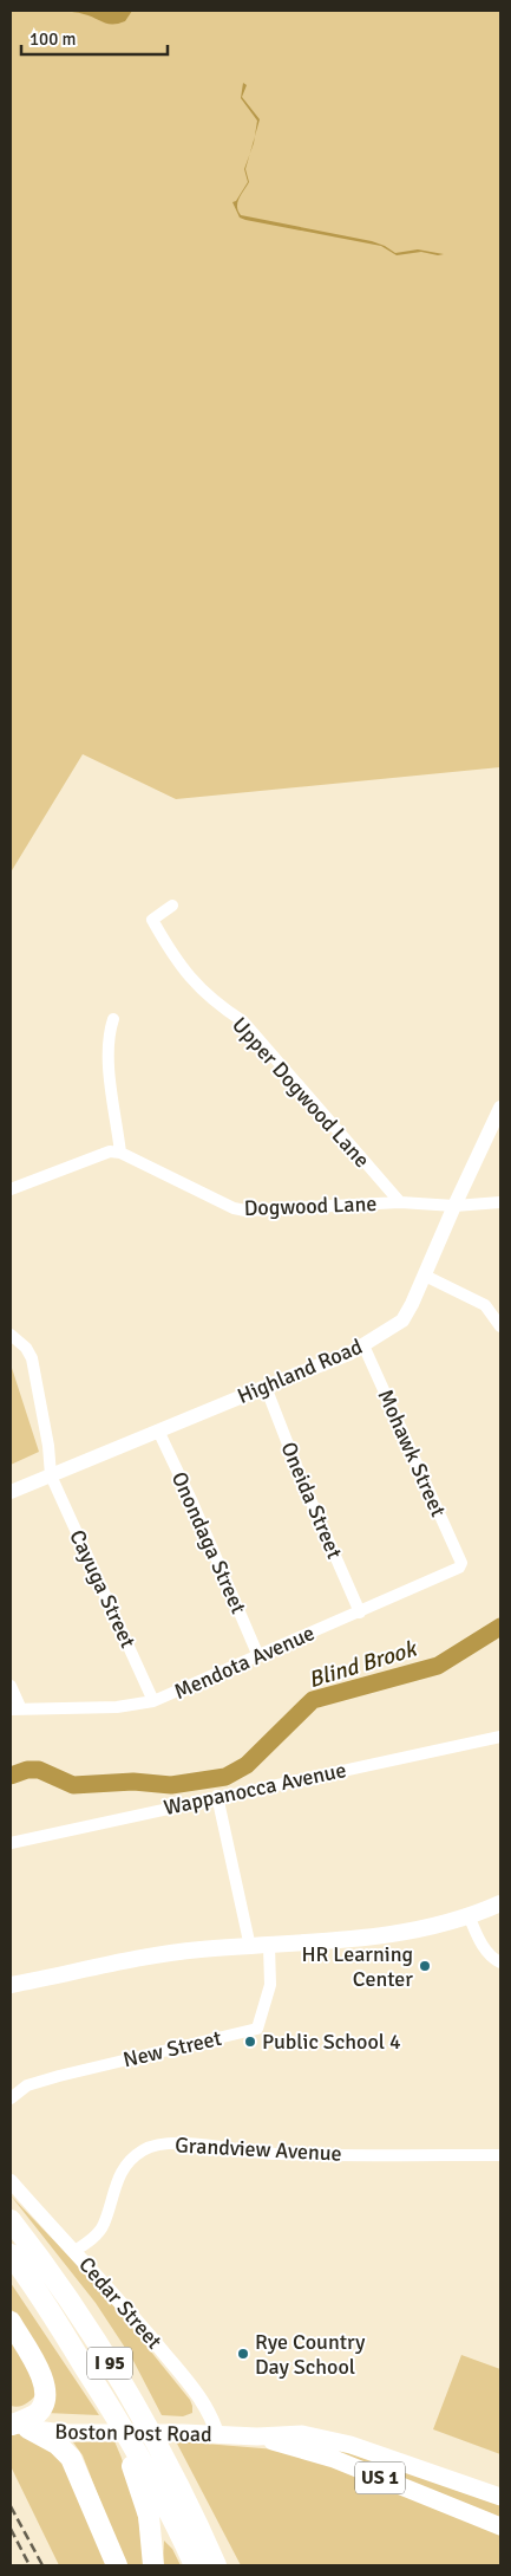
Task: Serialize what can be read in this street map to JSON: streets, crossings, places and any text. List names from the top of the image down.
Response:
{
  "streets": {
    "highway": ["I 95"],
    "main road": ["Boston Post Road", "US 1"],
    "street": [
      "Upper Dogwood Lane",
      "Dogwood Lane",
      "Highland Road",
      "Mohawk Street",
      "Oneida Street",
      "Onondaga Street",
      "Cayuga Street",
      "Mendota Avenue",
      "Wappanocca Avenue",
      "New Street",
      "Grandview Avenue",
      "Cedar Street"
    ]
  },
  "crossings": [
    ["Upper Dogwood Lane", "Dogwood Lane"],
    ["Dogwood Lane", "Highland Road"],
    ["Highland Road", "Mohawk Street"],
    ["Highland Road", "Oneida Street"],
    ["Highland Road", "Onondaga Street"],
    ["Highland Road", "Cayuga Street"],
    ["Mohawk Street", "Mendota Avenue"],
    ["Oneida Street", "Mendota Avenue"],
    ["Onondaga Street", "Mendota Avenue"],
    ["Cayuga Street", "Mendota Avenue"],
    ["Grandview Avenue", "Cedar Street"],
    ["Cedar Street", "Boston Post Road"]
  ],
  "water": ["Blind Brook"],
  "places": ["HR Learning Center", "Public School 4", "Rye Country Day School"],
  "scale_bar": "100 m"
}
